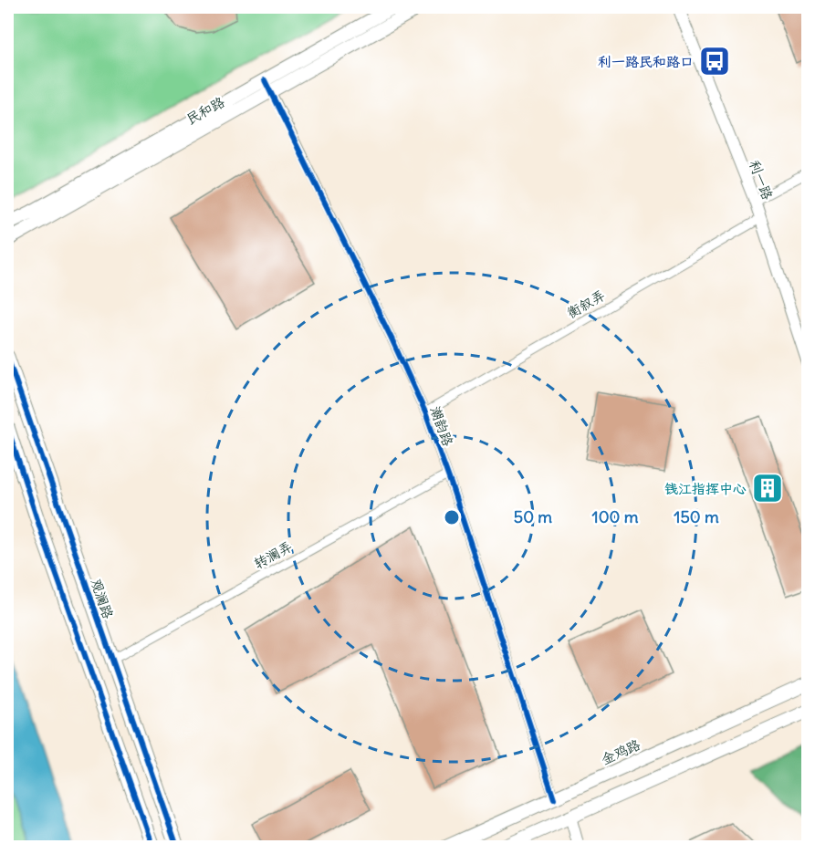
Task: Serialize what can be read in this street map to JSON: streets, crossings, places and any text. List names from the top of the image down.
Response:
{
  "streets": {
    "main road": ["民和路", "观澜路", "金鸡路"],
    "street": [
      "利一路",
      "衡叙弄",
      "潮韵路",
      "转澜弄"
    ]
  },
  "crossings": [
    ["民和路", "潮韵路"],
    ["利一路", "衡叙弄"],
    ["衡叙弄", "潮韵路"],
    ["潮韵路", "转澜弄"],
    ["潮韵路", "金鸡路"],
    ["转澜弄", "观澜路"]
  ],
  "places": {
    "bus stop": ["利一路民和路口"],
    "building": ["钱江指挥中心"]
  },
  "rings": ["50 m", "100 m", "150 m"]
}
